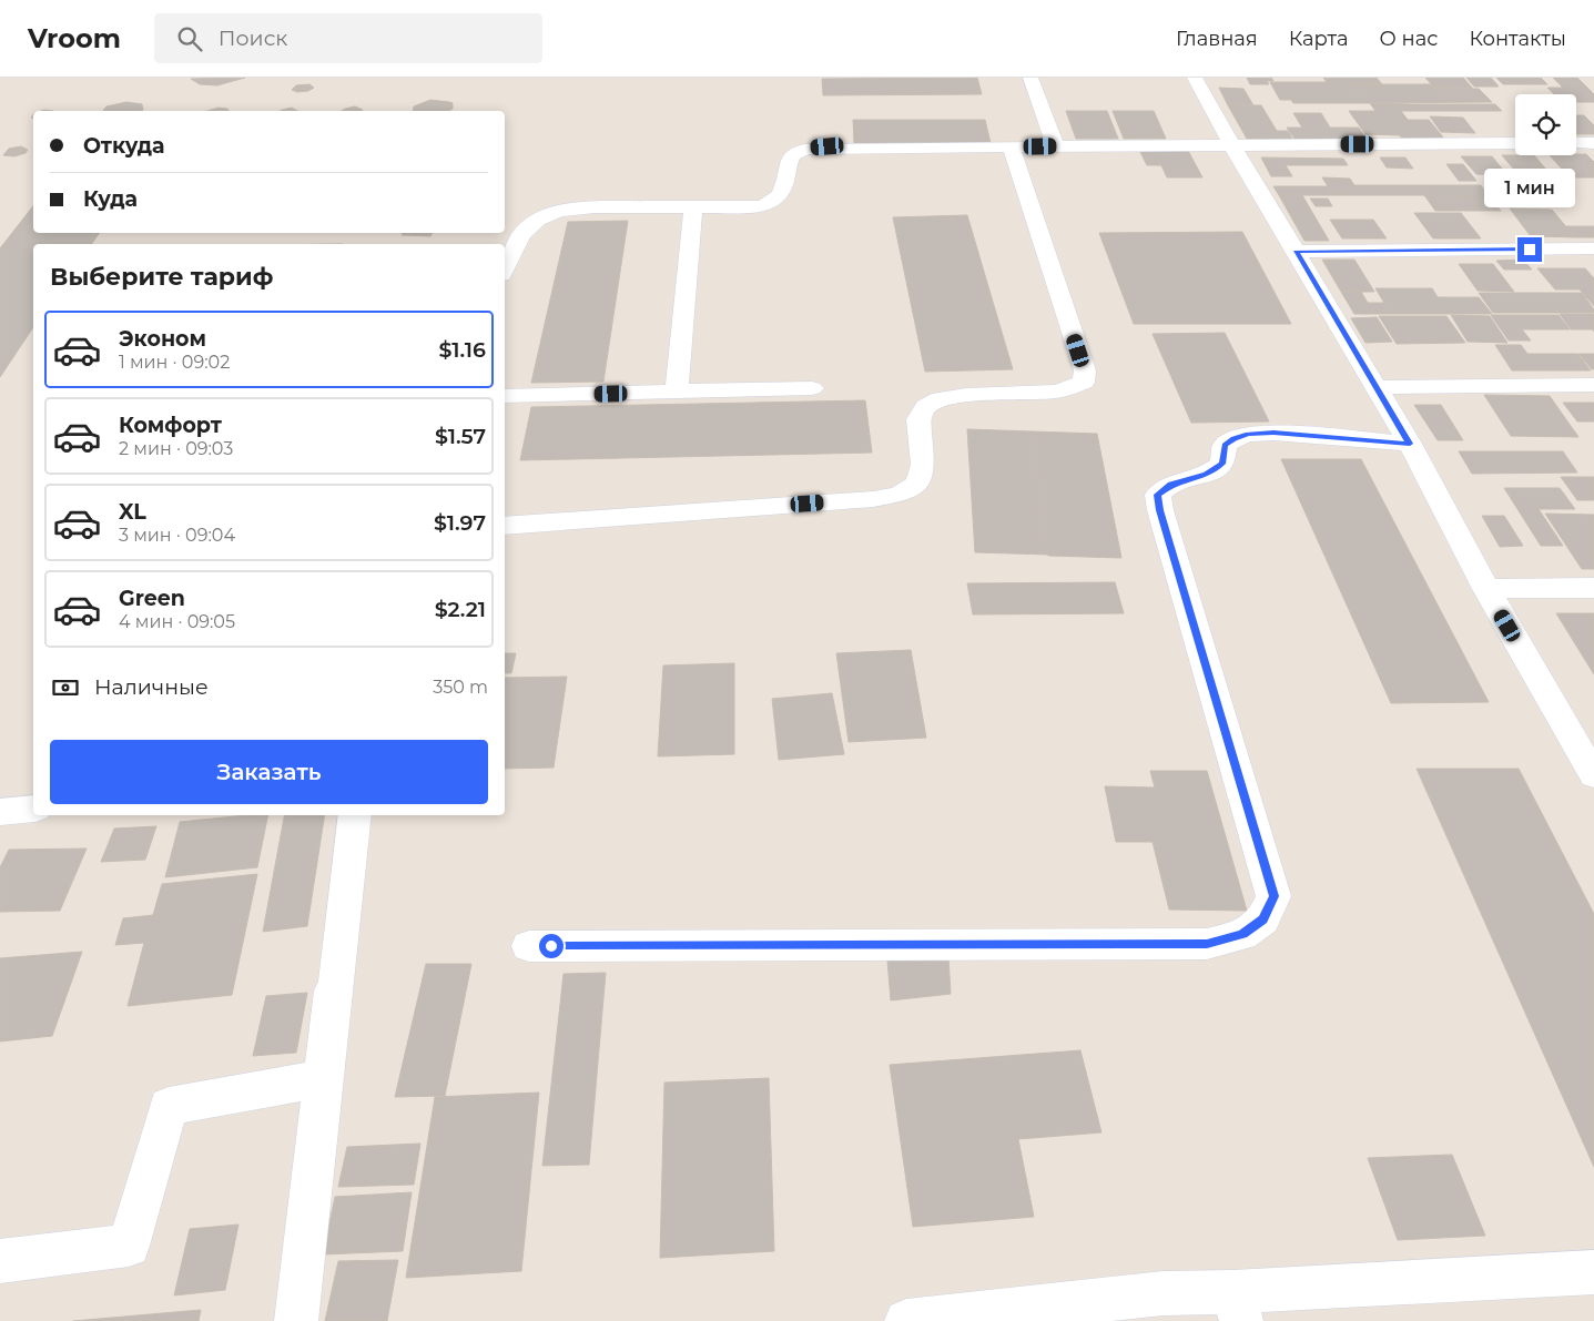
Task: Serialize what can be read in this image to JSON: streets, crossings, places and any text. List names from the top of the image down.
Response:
{
  "page": {
    "header": "Vroom",
    "search": "Поиск",
    "nav": [
      "Главная",
      "Карта",
      "О нас",
      "Контакты"
    ],
    "banner": ["Откуда", "Куда"],
    "bubble": "1 мин",
    "heading": "Выберите тариф",
    "list": [
      {
        "name": "Эконом",
        "note": "1 мин · 09:02",
        "value": "$1.16"
      },
      {
        "name": "Комфорт",
        "note": "2 мин · 09:03",
        "value": "$1.57"
      },
      {
        "name": "XL",
        "note": "3 мин · 09:04",
        "value": "$1.97"
      },
      {
        "name": "Green",
        "note": "4 мин · 09:05",
        "value": "$2.21"
      }
    ],
    "pay": ["Наличные", "350 m"],
    "buttons": "Заказать"
  }
}
